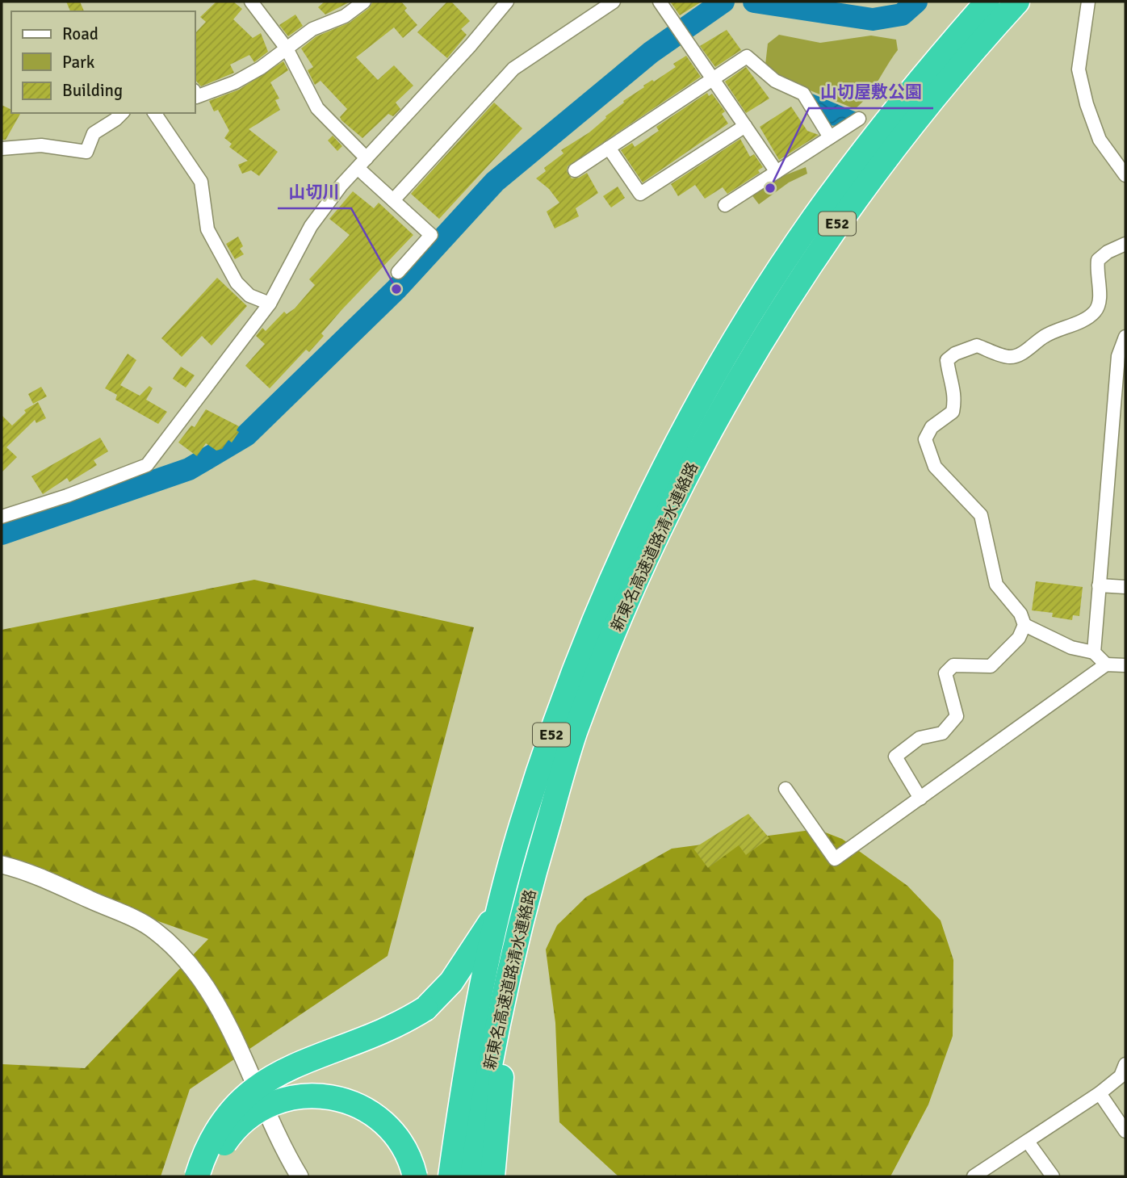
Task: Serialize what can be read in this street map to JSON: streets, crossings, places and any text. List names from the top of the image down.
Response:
{
  "streets": {
    "highway": ["E52", "新東名高速道路清水連絡路"]
  },
  "places": ["山切屋敷公園", "山切川"],
  "legend": ["Road", "Park", "Building"]
}
